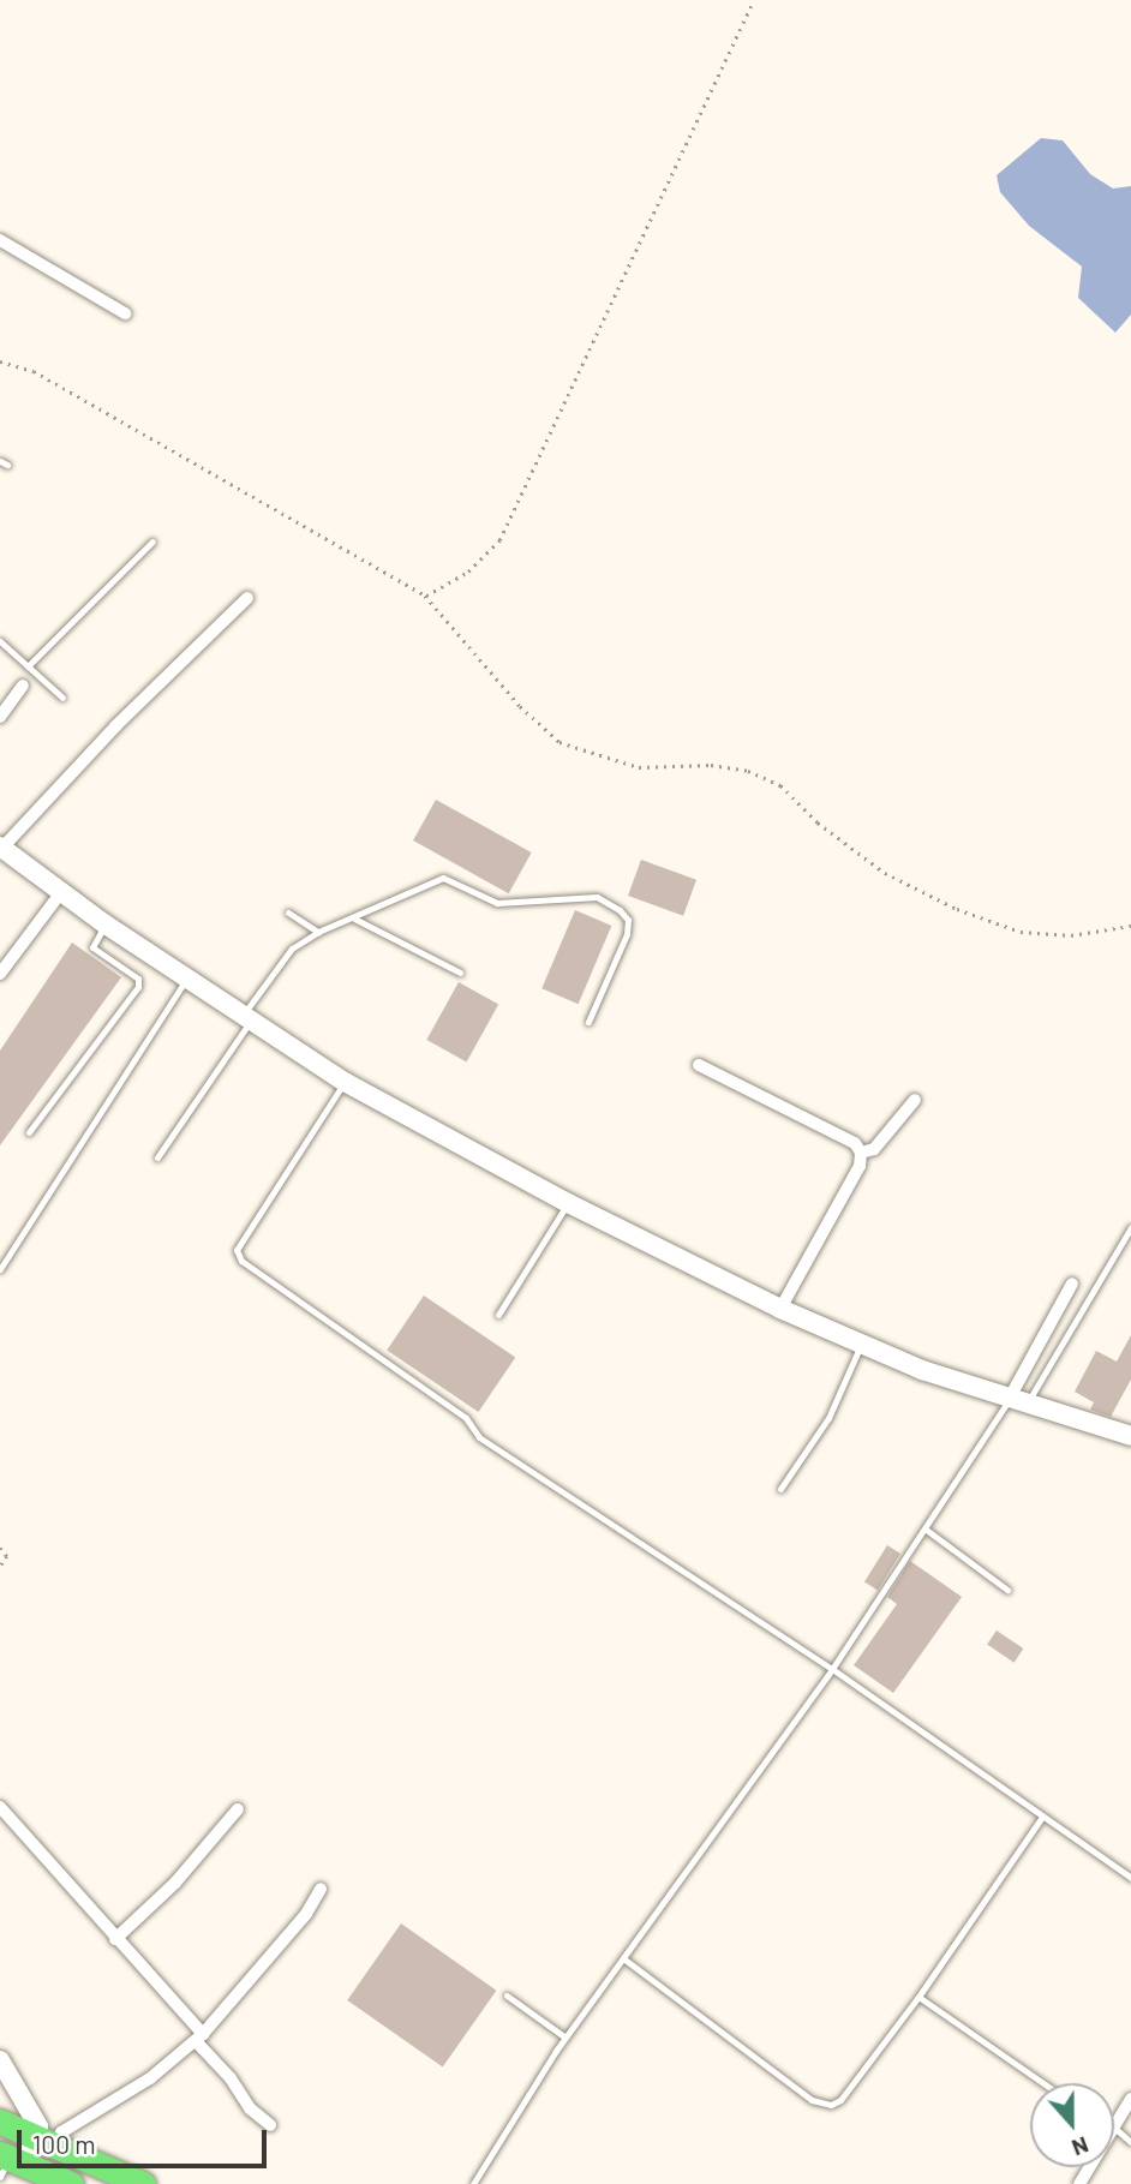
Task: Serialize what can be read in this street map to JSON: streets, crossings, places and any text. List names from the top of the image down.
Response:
{
  "scale_bar": "100 m",
  "north": "bottom"
}
